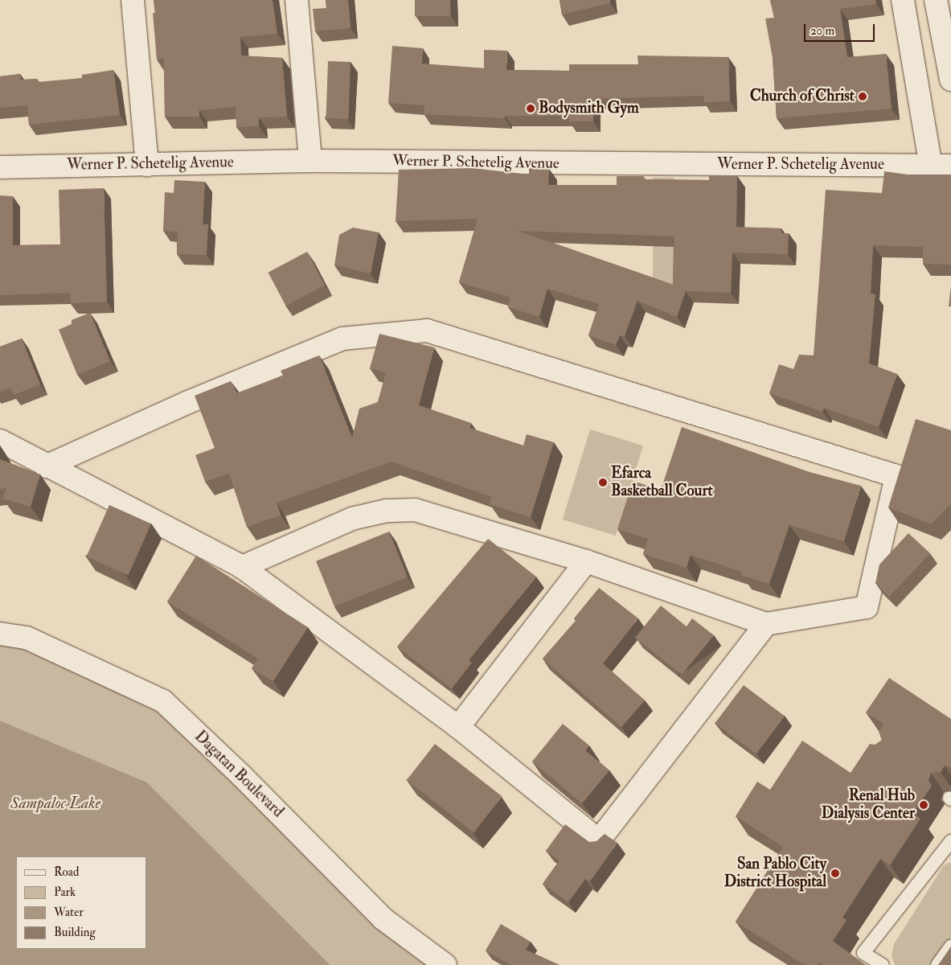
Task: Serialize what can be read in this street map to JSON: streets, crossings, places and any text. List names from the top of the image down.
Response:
{
  "streets": {
    "street": ["Werner P. Schetelig Avenue", "Dagatan Boulevard"]
  },
  "water": ["Sampaloc Lake"],
  "places": [
    "Church of Christ",
    "Bodysmith Gym",
    "Efarca Basketball Court",
    "Renal Hub Dialysis Center",
    "San Pablo City District Hospital"
  ],
  "legend": [
    "Road",
    "Park",
    "Water",
    "Building"
  ],
  "scale_bar": "20 m"
}
